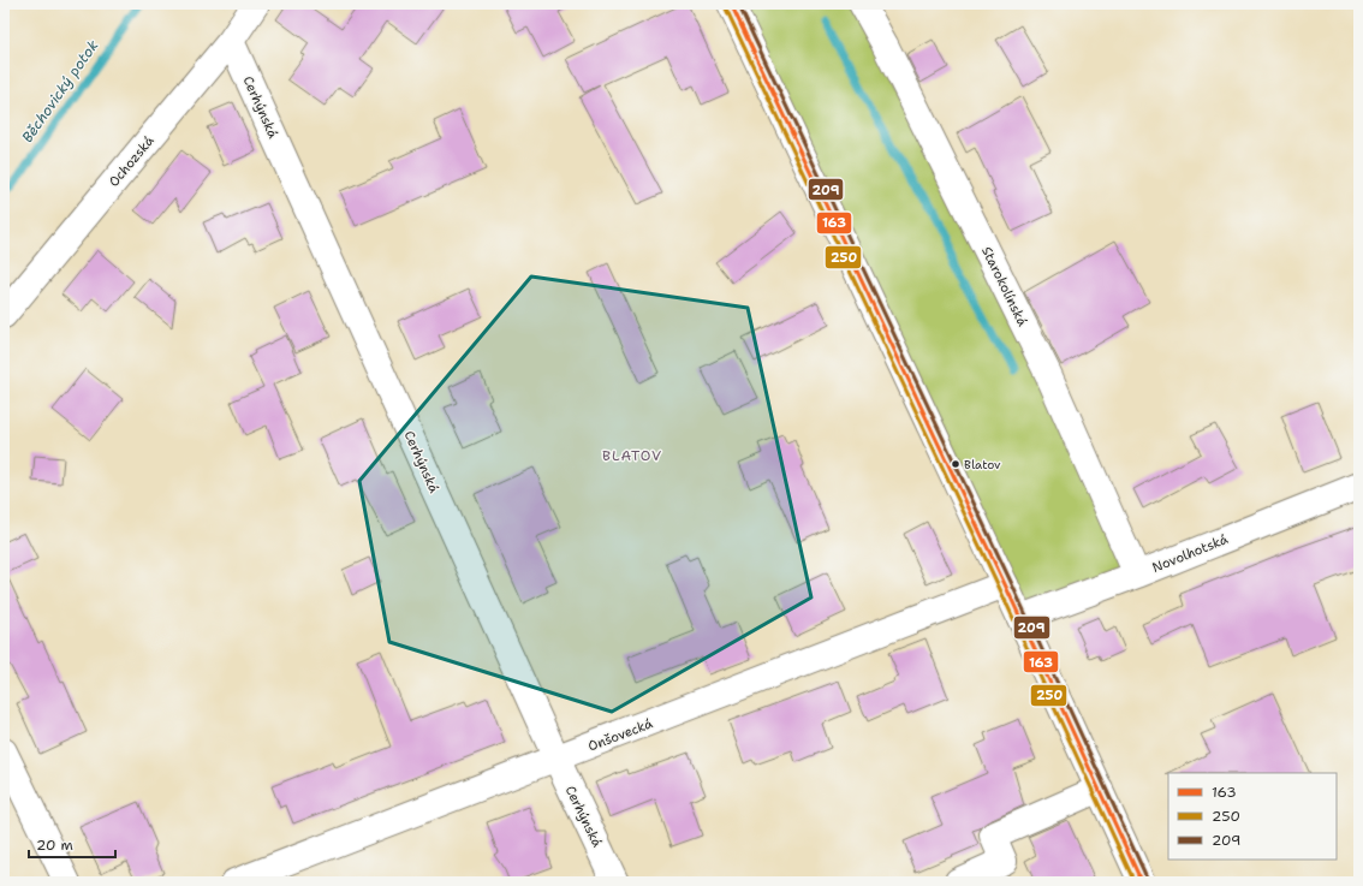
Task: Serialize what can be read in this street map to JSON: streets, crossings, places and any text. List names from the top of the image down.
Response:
{
  "streets": {
    "street": [
      "Cerhýnská",
      "Ochozská",
      "Starokolínská",
      "Novolhotská",
      "Onšovecká"
    ]
  },
  "crossings": [
    ["Cerhýnská", "Ochozská"],
    ["Cerhýnská", "Onšovecká"],
    ["Starokolínská", "Novolhotská"]
  ],
  "districts": ["BLATOV"],
  "water": ["Běchovický potok"],
  "places": ["Blatov"],
  "lines": ["transit line 163", "transit line 209", "transit line 250"],
  "legend": ["163", "250", "209"],
  "scale_bar": "20 m"
}
